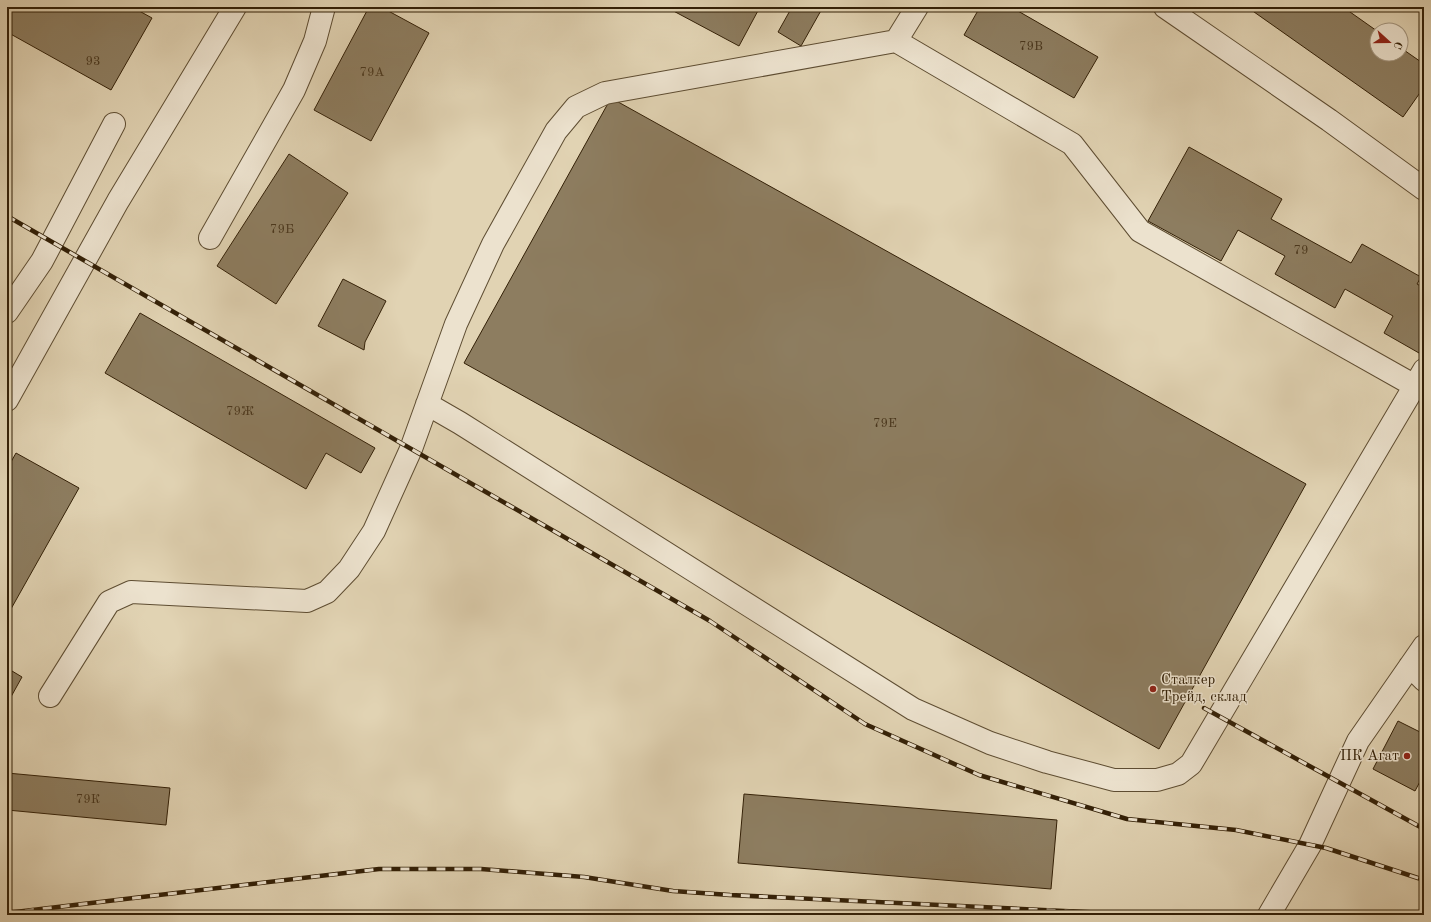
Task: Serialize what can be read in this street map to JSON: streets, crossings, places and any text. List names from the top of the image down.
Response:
{
  "places": ["Сталкер Трейд, склад", "ПК Агат"],
  "house_numbers": [
    "79В",
    "93",
    "79А",
    "79Б",
    "79",
    "79Ж",
    "79Е",
    "79К"
  ],
  "north": "right"
}
